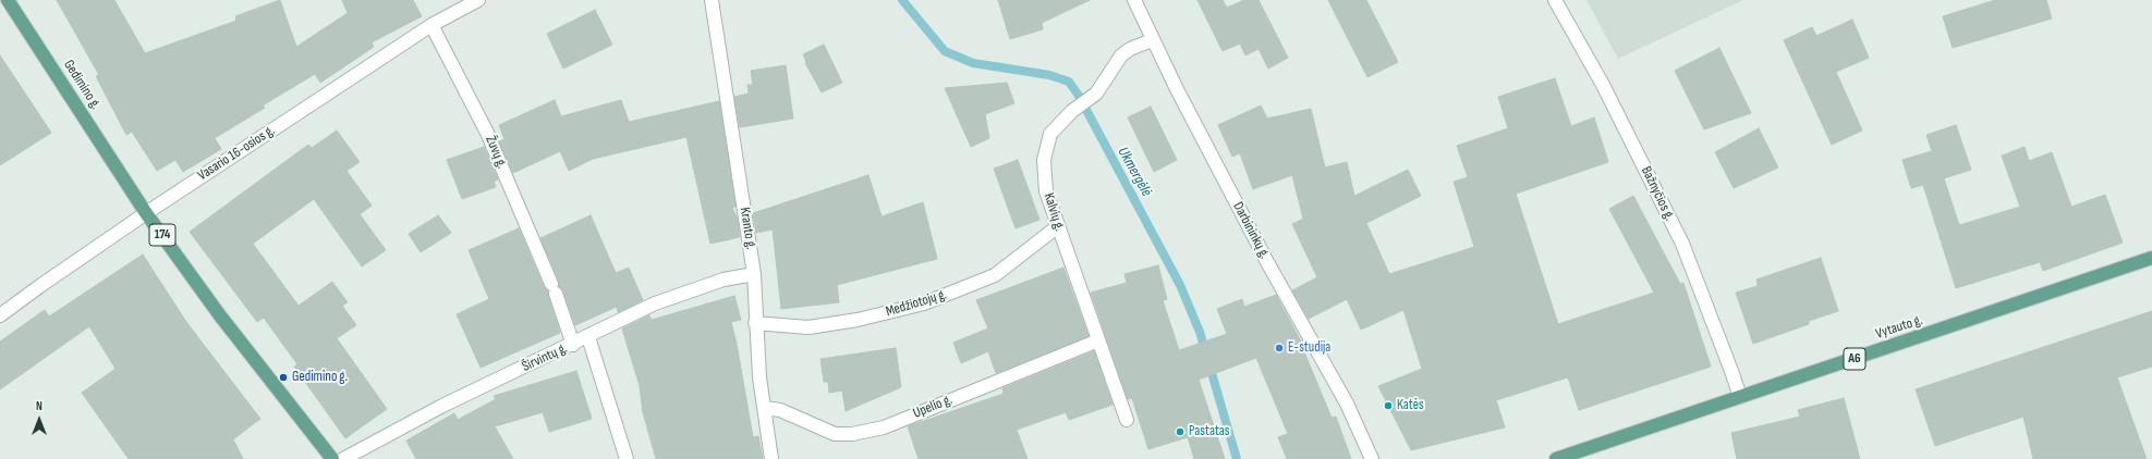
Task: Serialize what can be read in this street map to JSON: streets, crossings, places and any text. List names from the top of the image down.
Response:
{
  "streets": {
    "main road": [
      "Gedimino g.",
      "174",
      "Vytauto g.",
      "A6"
    ],
    "street": [
      "Žuvų g.",
      "Vasario 16-osios g.",
      "Bažnyčios g.",
      "Kalvių g.",
      "Kranto g.",
      "Darbininkų g.",
      "Medžiotojų g.",
      "Širvintų g.",
      "Upelio g."
    ]
  },
  "crossings": [
    ["Gedimino g.", "Vasario 16-osios g."],
    ["Žuvų g.", "Vasario 16-osios g."],
    ["Žuvų g.", "Širvintų g."],
    ["Bažnyčios g.", "Vytauto g."],
    ["Kalvių g.", "Darbininkų g."],
    ["Kalvių g.", "Medžiotojų g."],
    ["Kalvių g.", "Upelio g."],
    ["Kranto g.", "Medžiotojų g."],
    ["Kranto g.", "Širvintų g."],
    ["Kranto g.", "Upelio g."]
  ],
  "water": ["Ukmergėlė"],
  "places": [
    "E-studija",
    "Gedimino g.",
    "Katės",
    "Pastatas"
  ],
  "north": "top"
}
